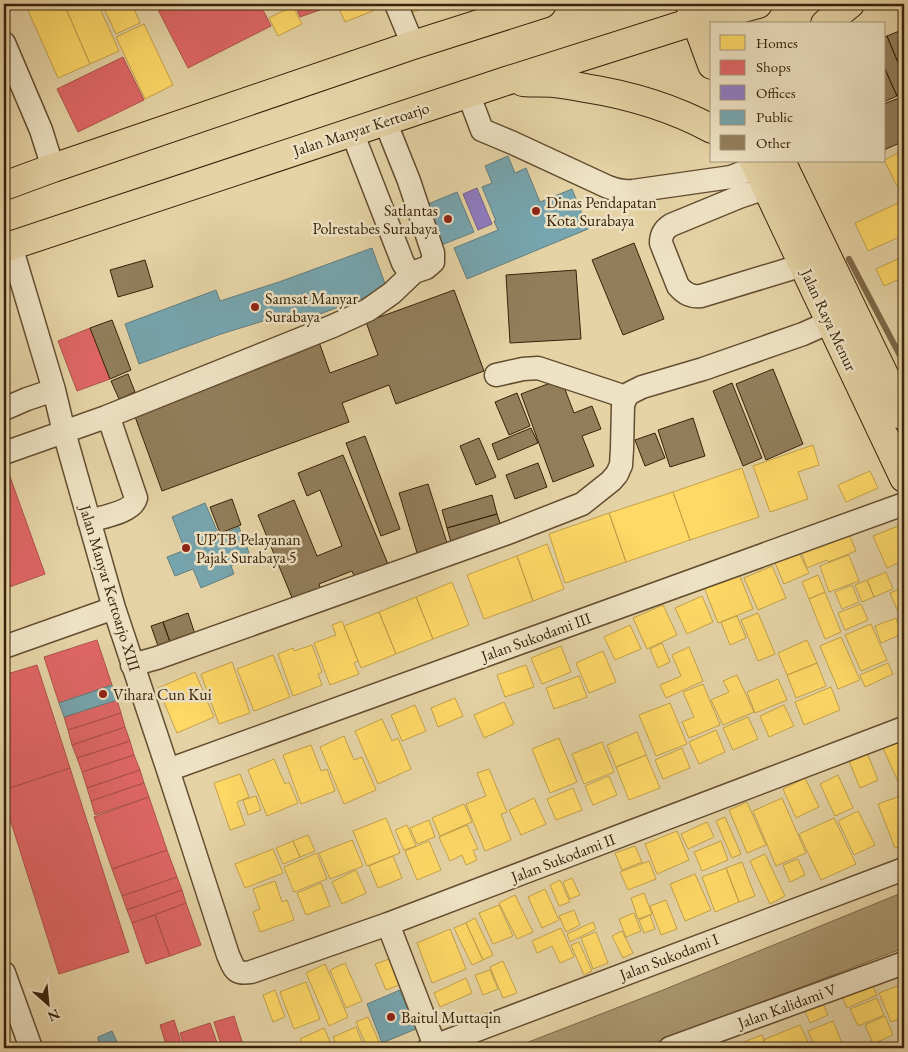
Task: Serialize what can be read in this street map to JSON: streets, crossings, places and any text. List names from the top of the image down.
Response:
{
  "streets": {
    "main road": ["Jalan Manyar Kertoarjo", "Jalan Raya Menur"],
    "street": [
      "Jalan Manyar Kertoarjo XIII",
      "Jalan Sukodami III",
      "Jalan Sukodami II",
      "Jalan Sukodami I",
      "Jalan Kalidami V"
    ]
  },
  "crossings": [
    ["Jalan Manyar Kertoarjo", "Jalan Manyar Kertoarjo XIII"],
    ["Jalan Manyar Kertoarjo XIII", "Jalan Sukodami III"],
    ["Jalan Manyar Kertoarjo XIII", "Jalan Sukodami II"],
    ["Jalan Sukodami II", "Jalan Sukodami I"]
  ],
  "places": [
    "Dinas Pendapatan Kota Surabaya",
    "Satlantas Polrestabes Surabaya",
    "Samsat Manyar Surabaya",
    "UPTB Pelayanan Pajak Surabaya 5",
    "Vihara Cun Kui",
    "Baitul Muttaqin"
  ],
  "legend": [
    "Homes",
    "Shops",
    "Offices",
    "Public",
    "Other"
  ],
  "north": "bottom right"
}
